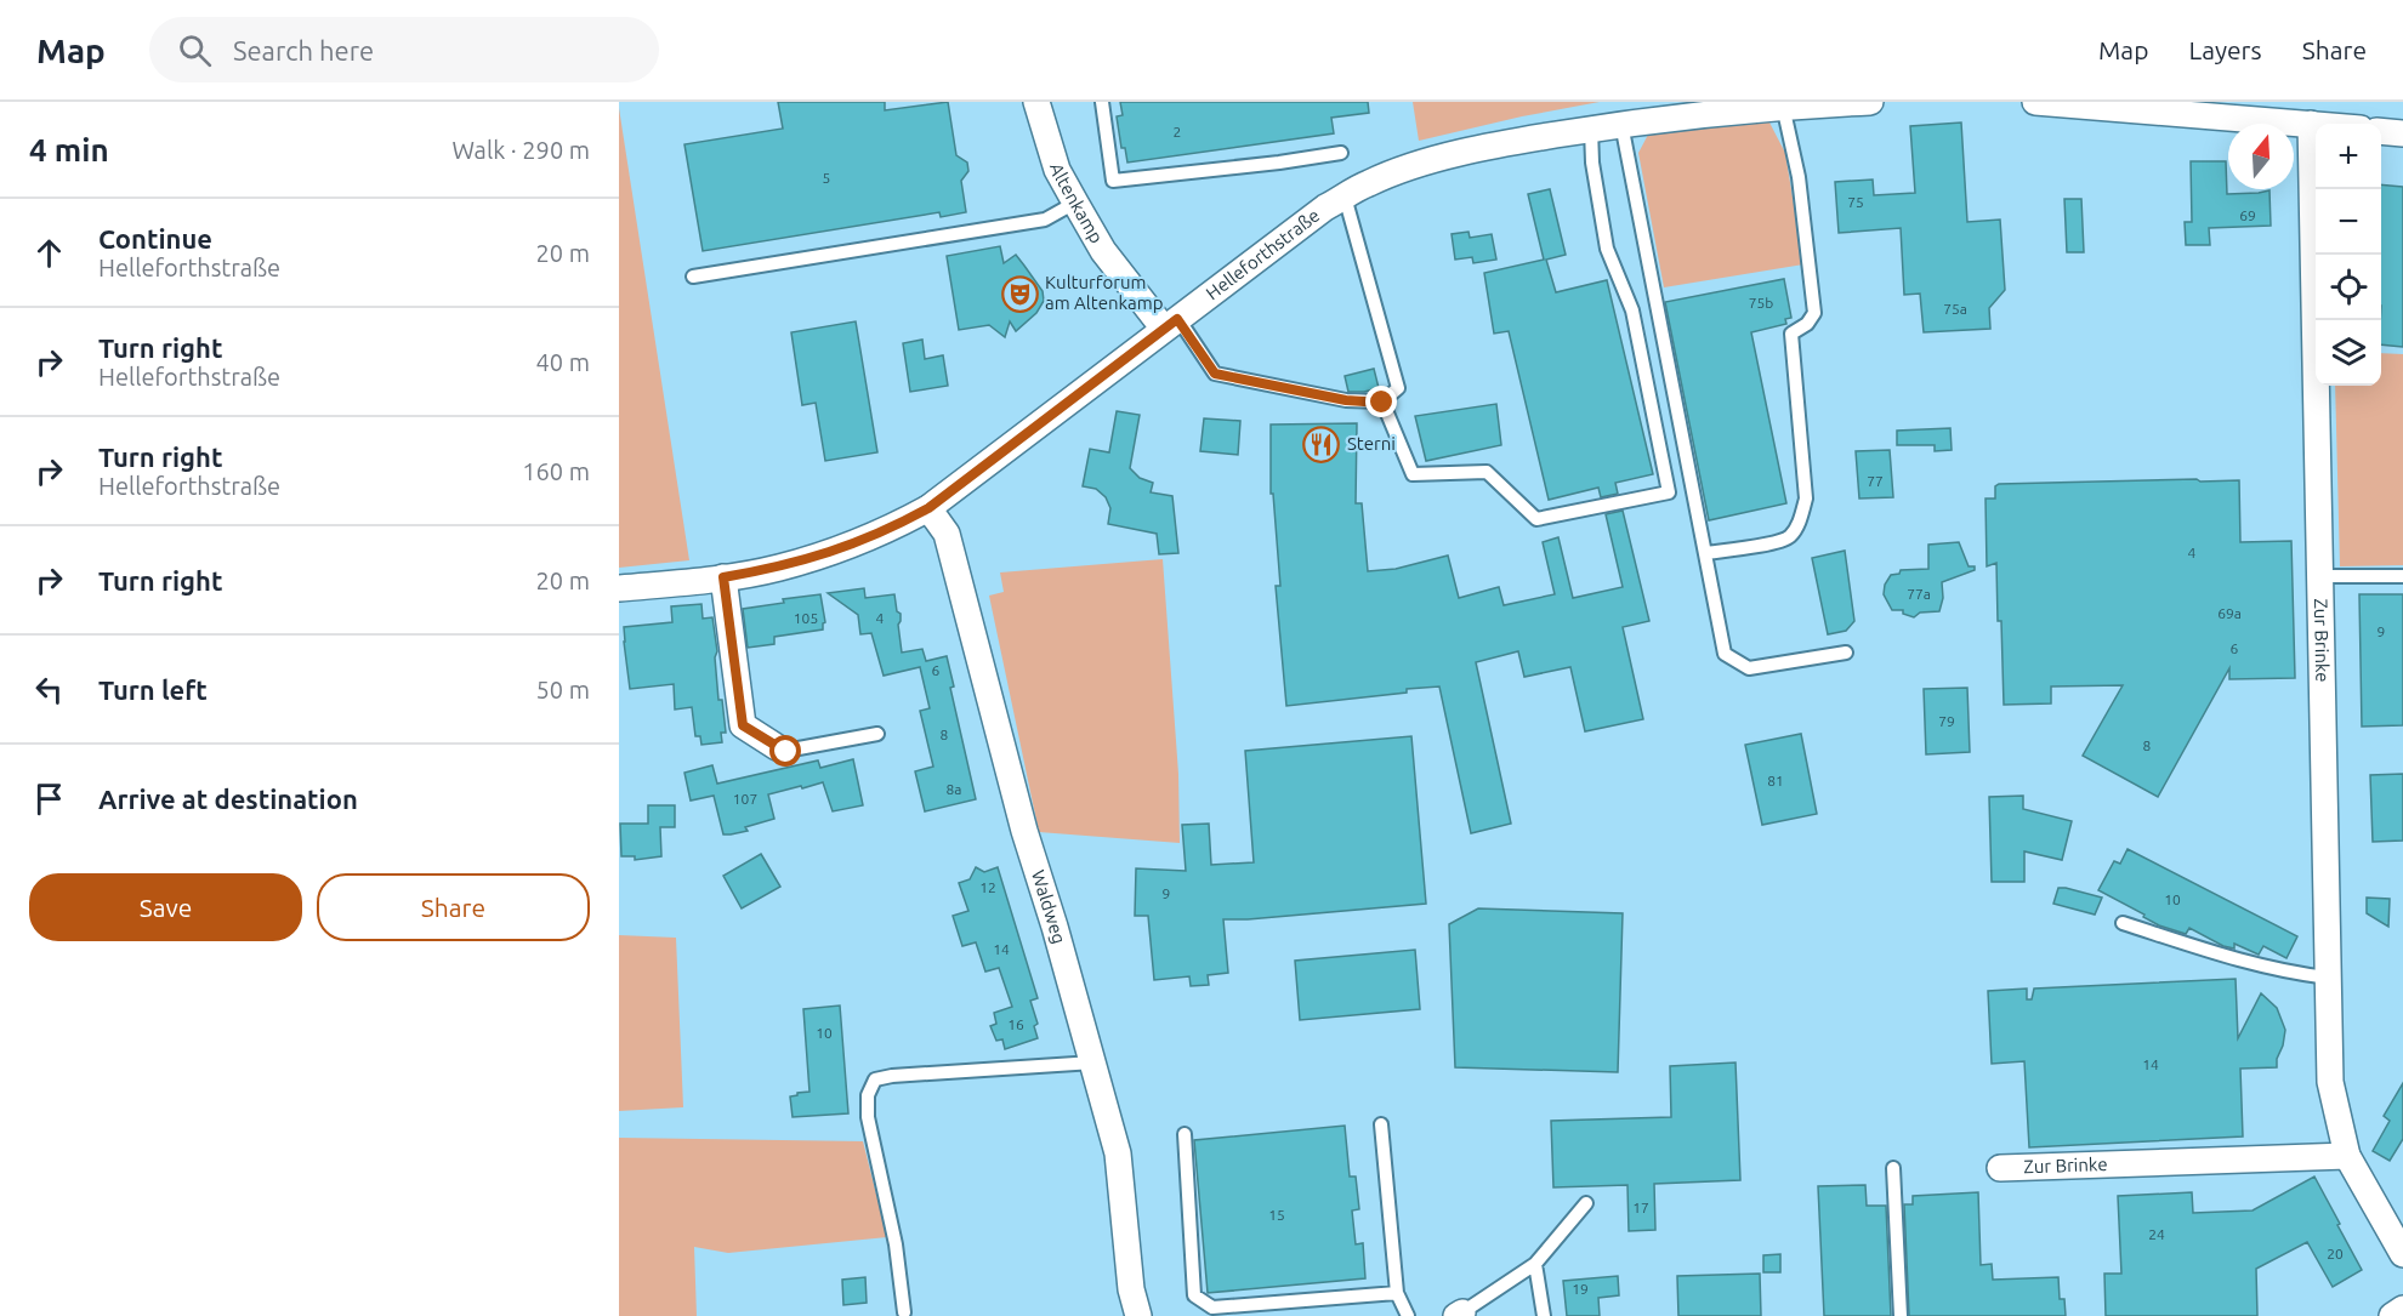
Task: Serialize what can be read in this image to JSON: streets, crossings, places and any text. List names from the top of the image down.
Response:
{
  "streets": {
    "street": [
      "Altenkamp",
      "Helleforthstraße",
      "Zur Brinke",
      "Waldweg"
    ]
  },
  "crossings": [
    ["Altenkamp", "Helleforthstraße"],
    ["Helleforthstraße", "Waldweg"]
  ],
  "places": {
    "theatre": ["Kulturforum am Altenkamp"],
    "restaurant": ["Sterni"]
  },
  "house_numbers": [
    "2",
    "5",
    "75",
    "69",
    "75b",
    "75a",
    "77",
    "4",
    "77a",
    "69a",
    "105",
    "4",
    "9",
    "6",
    "6",
    "79",
    "8",
    "8",
    "81",
    "8a",
    "107",
    "12",
    "9",
    "10",
    "14",
    "16",
    "10",
    "14",
    "17",
    "15",
    "24",
    "20",
    "19"
  ],
  "north": "top",
  "page": {
    "header": "Map",
    "search": "Search here",
    "nav": ["Map", "Layers", "Share"],
    "heading": ["4 min", "Walk · 290 m"],
    "map_buttons": ["+", "−"],
    "list": [
      ["Continue", "Helleforthstraße", "20 m"],
      ["Turn right", "Helleforthstraße", "40 m"],
      ["Turn right", "Helleforthstraße", "160 m"],
      ["Turn right", "20 m"],
      ["Turn left", "50 m"],
      "Arrive at destination"
    ],
    "buttons": ["Save", "Share"]
  }
}
